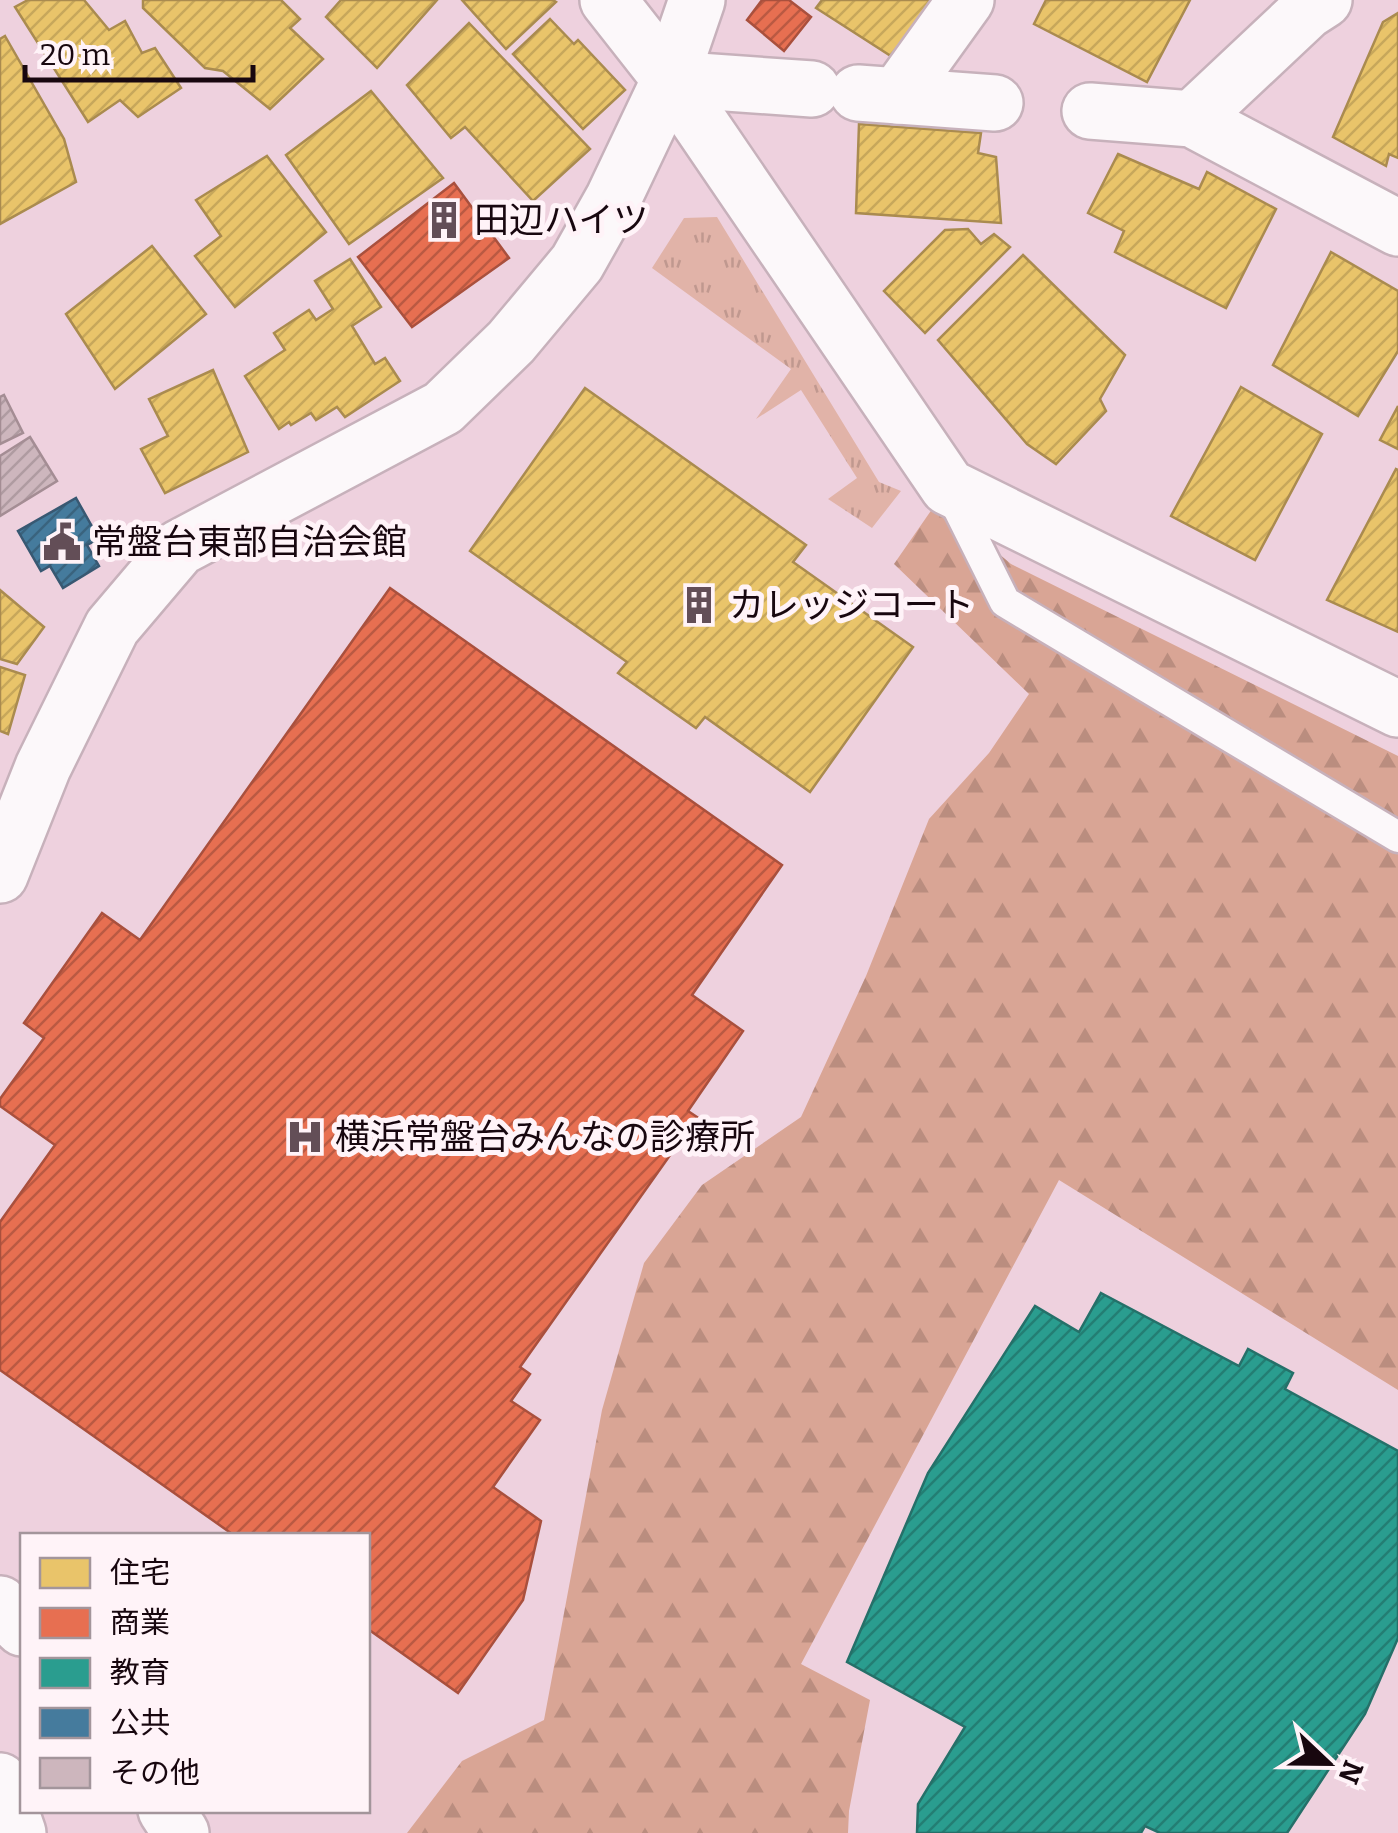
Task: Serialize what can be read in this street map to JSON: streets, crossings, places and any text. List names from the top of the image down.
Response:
{
  "places": {
    "building": ["田辺ハイツ", "カレッジコート"],
    "public building": ["常盤台東部自治会館"],
    "hospital": ["横浜常盤台みんなの診療所"]
  },
  "legend": [
    "住宅",
    "商業",
    "教育",
    "公共",
    "その他"
  ],
  "scale_bar": "20 m",
  "north": "right"
}
